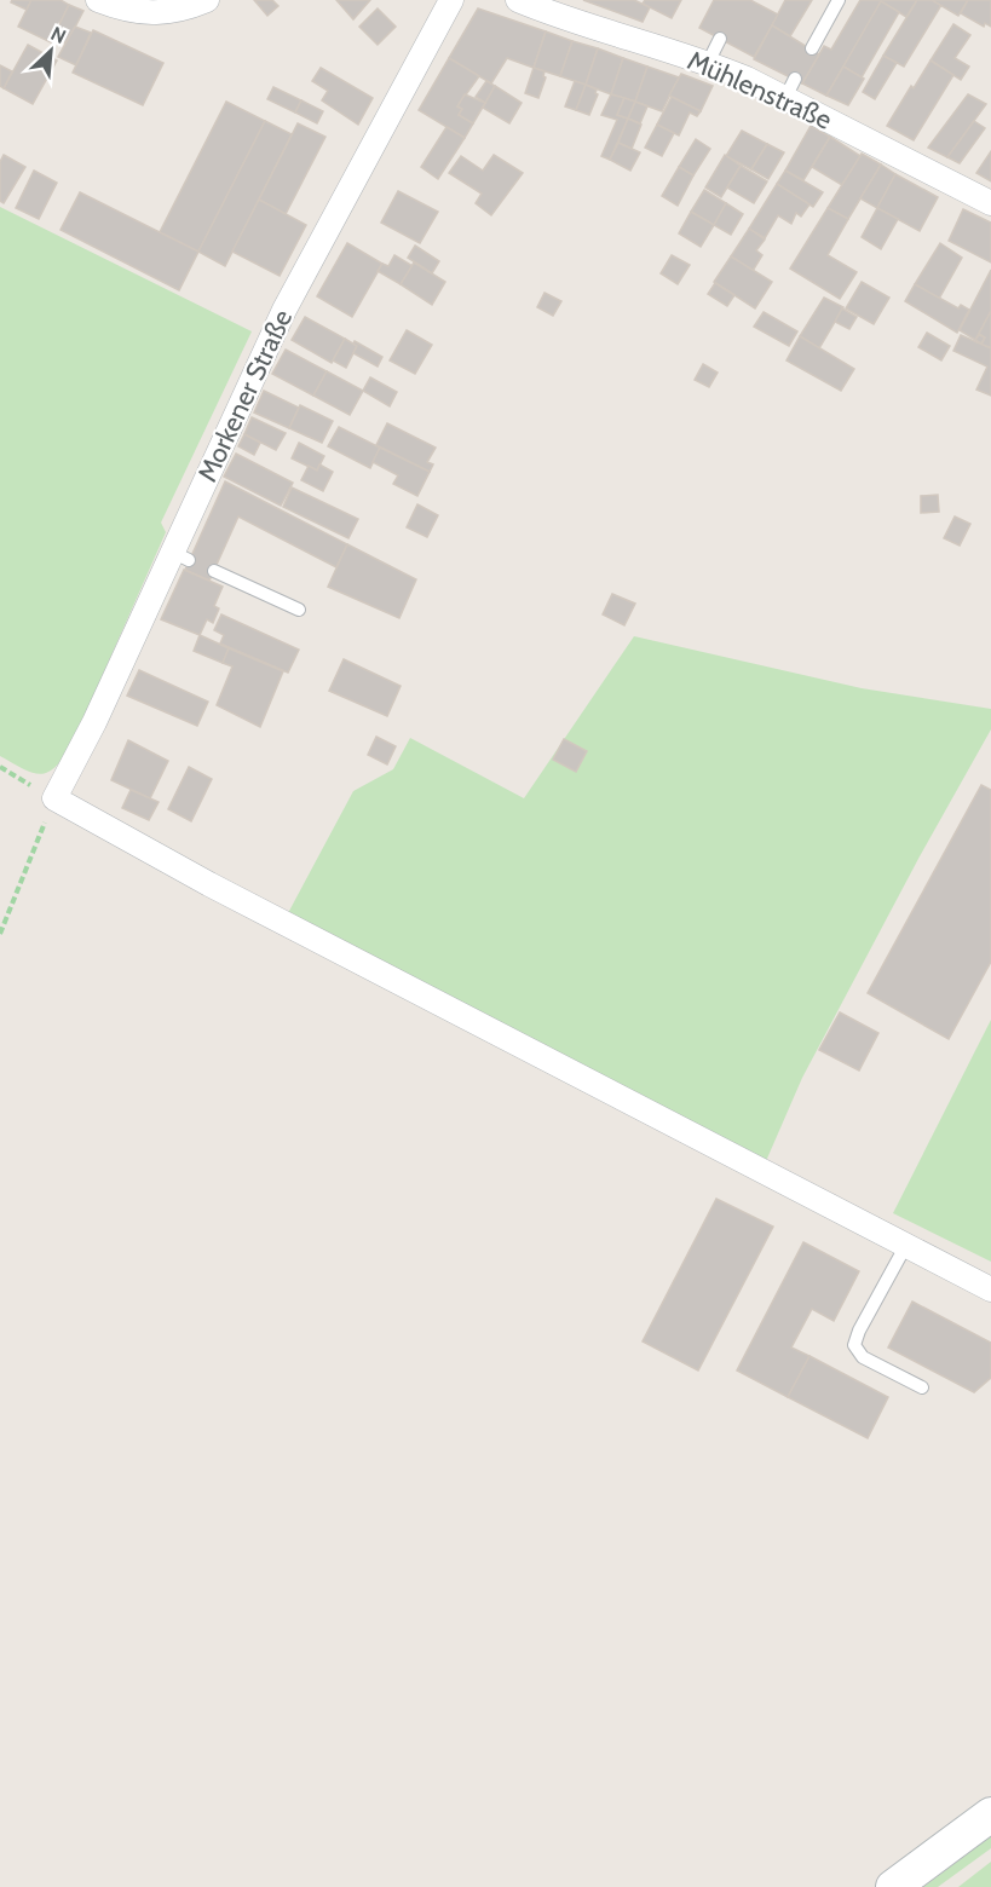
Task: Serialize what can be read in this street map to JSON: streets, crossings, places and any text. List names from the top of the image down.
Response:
{
  "streets": {
    "street": ["Mühlenstraße", "Morkener Straße"]
  },
  "north": "top right"
}
